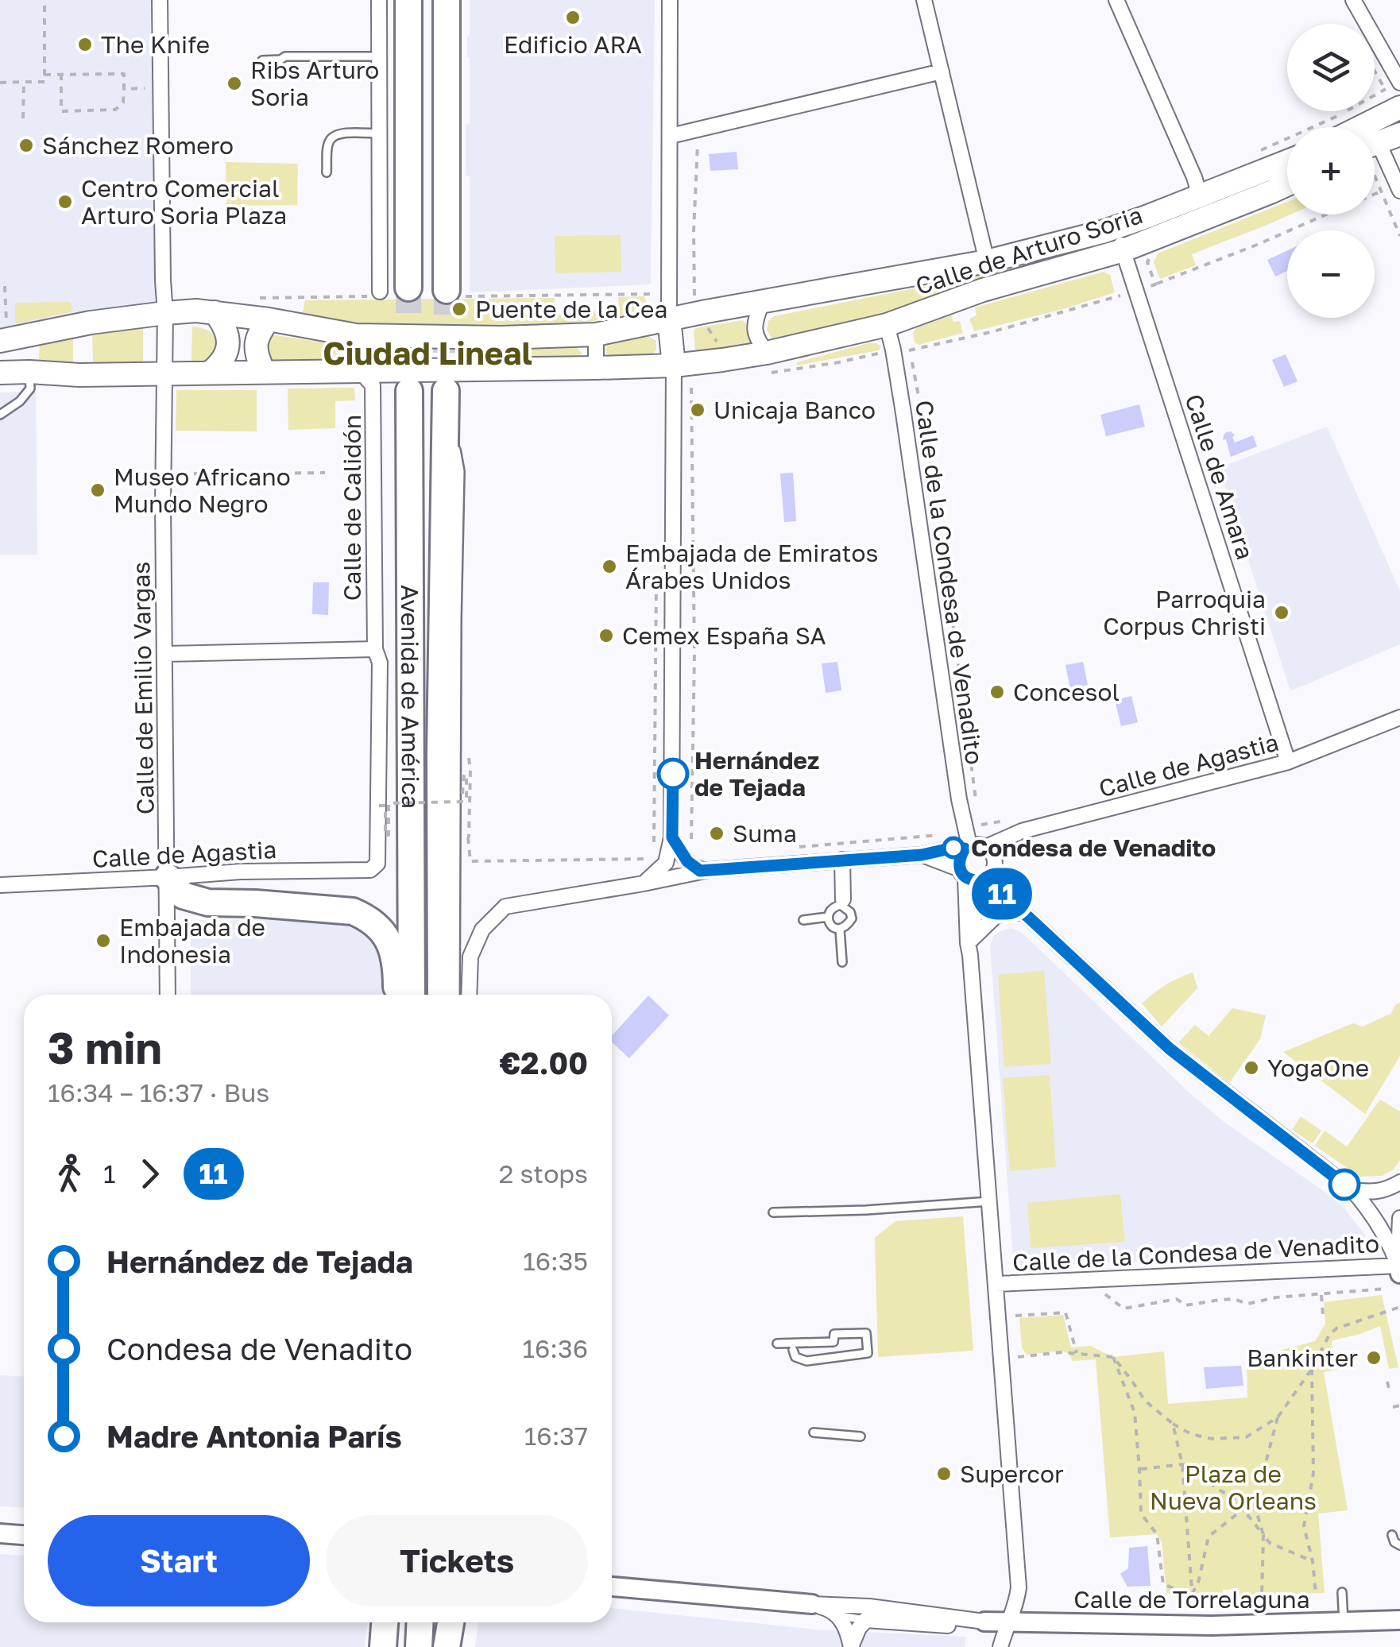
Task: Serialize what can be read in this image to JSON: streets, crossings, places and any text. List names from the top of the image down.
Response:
{
  "streets": {
    "highway": ["Avenida de América"],
    "main road": ["Calle de Arturo Soria"],
    "street": [
      "Calle de Amara",
      "Calle de Calidón",
      "Calle de la Condesa de Venadito",
      "Calle de Emilio Vargas",
      "Calle de Agastia",
      "Calle de Torrelaguna"
    ]
  },
  "crossings": [
    ["Calle de Arturo Soria", "Calle de Amara"],
    ["Calle de Arturo Soria", "Calle de Calidón"],
    ["Calle de Arturo Soria", "Calle de la Condesa de Venadito"],
    ["Calle de Arturo Soria", "Calle de Emilio Vargas"],
    ["Calle de Amara", "Calle de Agastia"],
    ["Calle de Calidón", "Calle de Agastia"],
    ["Calle de la Condesa de Venadito", "Calle de Agastia"],
    ["Calle de la Condesa de Venadito", "Calle de Torrelaguna"],
    ["Calle de Emilio Vargas", "Calle de Agastia"]
  ],
  "districts": ["Ciudad Lineal"],
  "parks": ["Plaza de Nueva Orleans"],
  "places": [
    "Edificio ARA",
    "The Knife",
    "Ribs Arturo Soria",
    "Sánchez Romero",
    "Centro Comercial Arturo Soria Plaza",
    "Puente de la Cea",
    "Unicaja Banco",
    "Museo Africano Mundo Negro",
    "Embajada de Emiratos Árabes Unidos",
    "Parroquia Corpus Christi",
    "Cemex España SA",
    "Concesol",
    "Hernández de Tejada",
    "Suma",
    "Condesa de Venadito",
    "Embajada de Indonesia",
    "YogaOne",
    "Bankinter",
    "Supercor"
  ],
  "lines": ["bus line 11"],
  "page": {
    "on_map": "11",
    "map_buttons": ["+", "−"],
    "heading": ["3 min", "16:34 – 16:37 · Bus", "€2.00"],
    "legs": ["1", "11", "2 stops"],
    "list": [
      {
        "name": "Hernández de Tejada",
        "value": "16:35"
      },
      {
        "name": "Condesa de Venadito",
        "value": "16:36"
      },
      {
        "name": "Madre Antonia París",
        "value": "16:37"
      }
    ],
    "buttons": ["Start", "Tickets"]
  }
}
